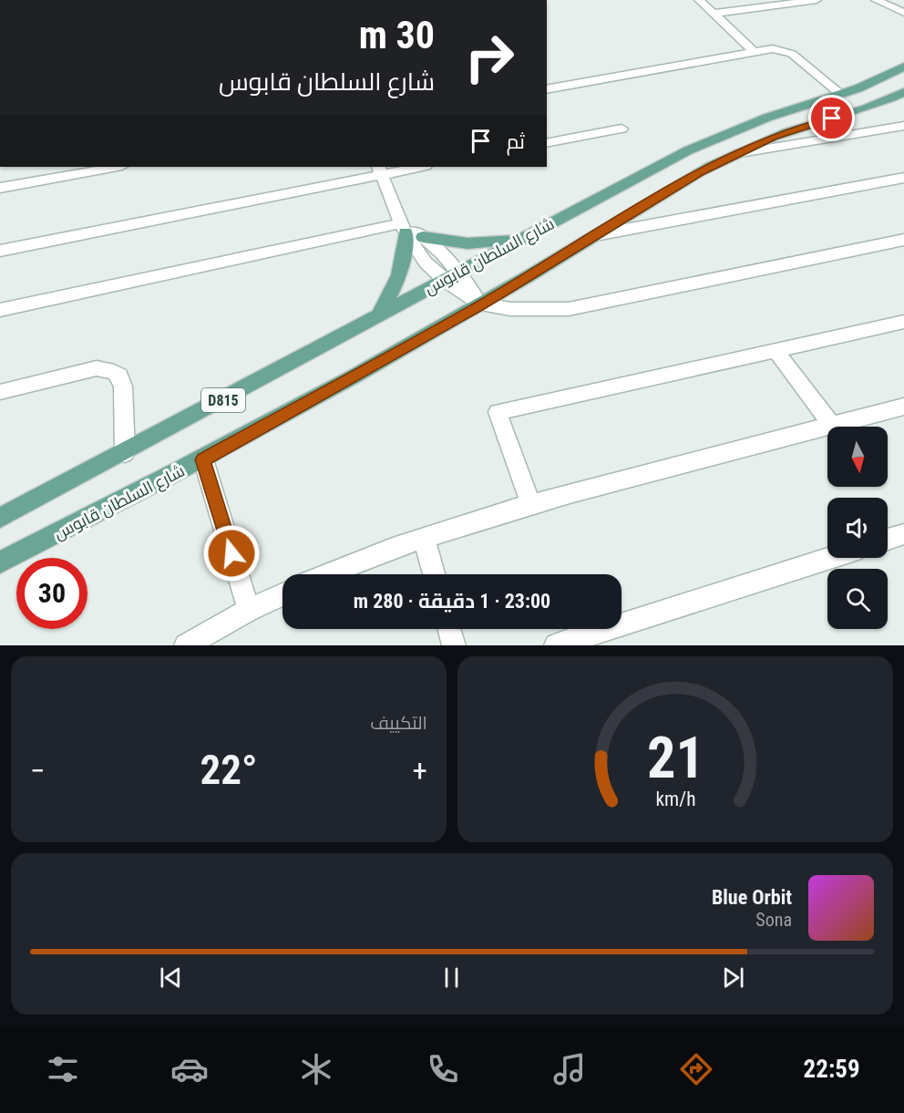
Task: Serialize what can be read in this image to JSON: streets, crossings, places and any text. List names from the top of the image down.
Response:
{
  "streets": {
    "main road": ["شارع السلطان قابوس", "D815"]
  },
  "north": "bottom",
  "page": {
    "turn": ["30 m", "شارع السلطان قابوس"],
    "then": "ثم",
    "limit": "30",
    "trip": "23:00 · 1 دقيقة · 280 m",
    "tile": "التكييف",
    "heat": ["−", "22°", "+"],
    "song": ["Blue Orbit", "Sona"],
    "tabs": "22:59",
    "gauge": ["21", "km/h"]
  }
}
